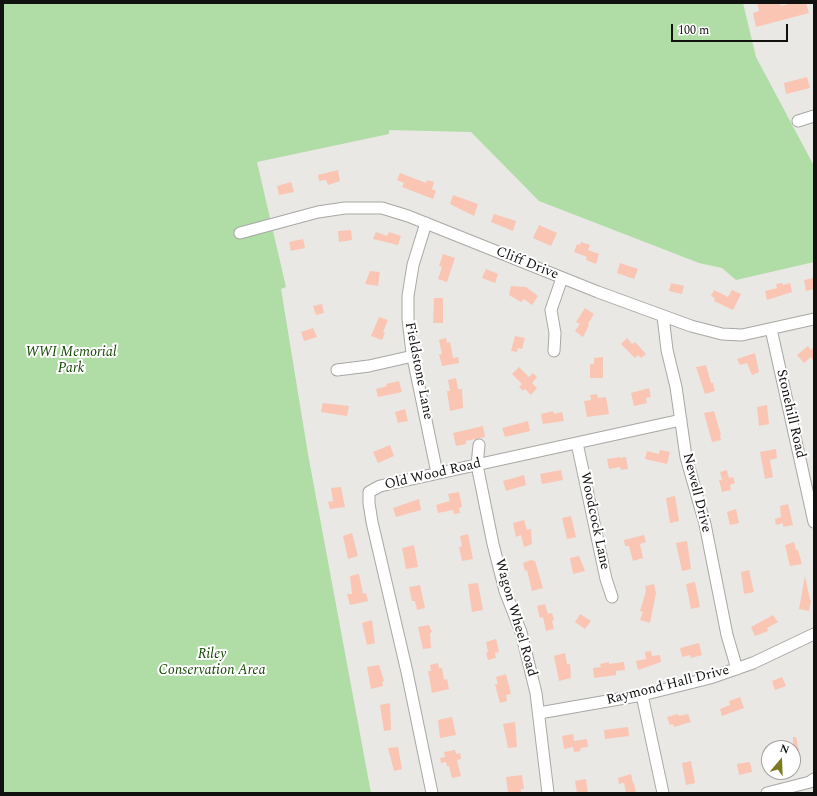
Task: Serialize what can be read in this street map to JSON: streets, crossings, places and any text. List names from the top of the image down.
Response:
{
  "streets": {
    "street": [
      "Cliff Drive",
      "Fieldstone Lane",
      "Stonehill Road",
      "Old Wood Road",
      "Newell Drive",
      "Woodcock Lane",
      "Wagon Wheel Road",
      "Raymond Hall Drive"
    ]
  },
  "crossings": [
    ["Cliff Drive", "Fieldstone Lane"],
    ["Cliff Drive", "Stonehill Road"],
    ["Cliff Drive", "Newell Drive"],
    ["Fieldstone Lane", "Old Wood Road"],
    ["Old Wood Road", "Newell Drive"],
    ["Old Wood Road", "Woodcock Lane"],
    ["Old Wood Road", "Wagon Wheel Road"],
    ["Newell Drive", "Raymond Hall Drive"],
    ["Wagon Wheel Road", "Raymond Hall Drive"]
  ],
  "parks": ["WWI Memorial Park", "Riley Conservation Area"],
  "scale_bar": "100 m",
  "north": "top"
}
